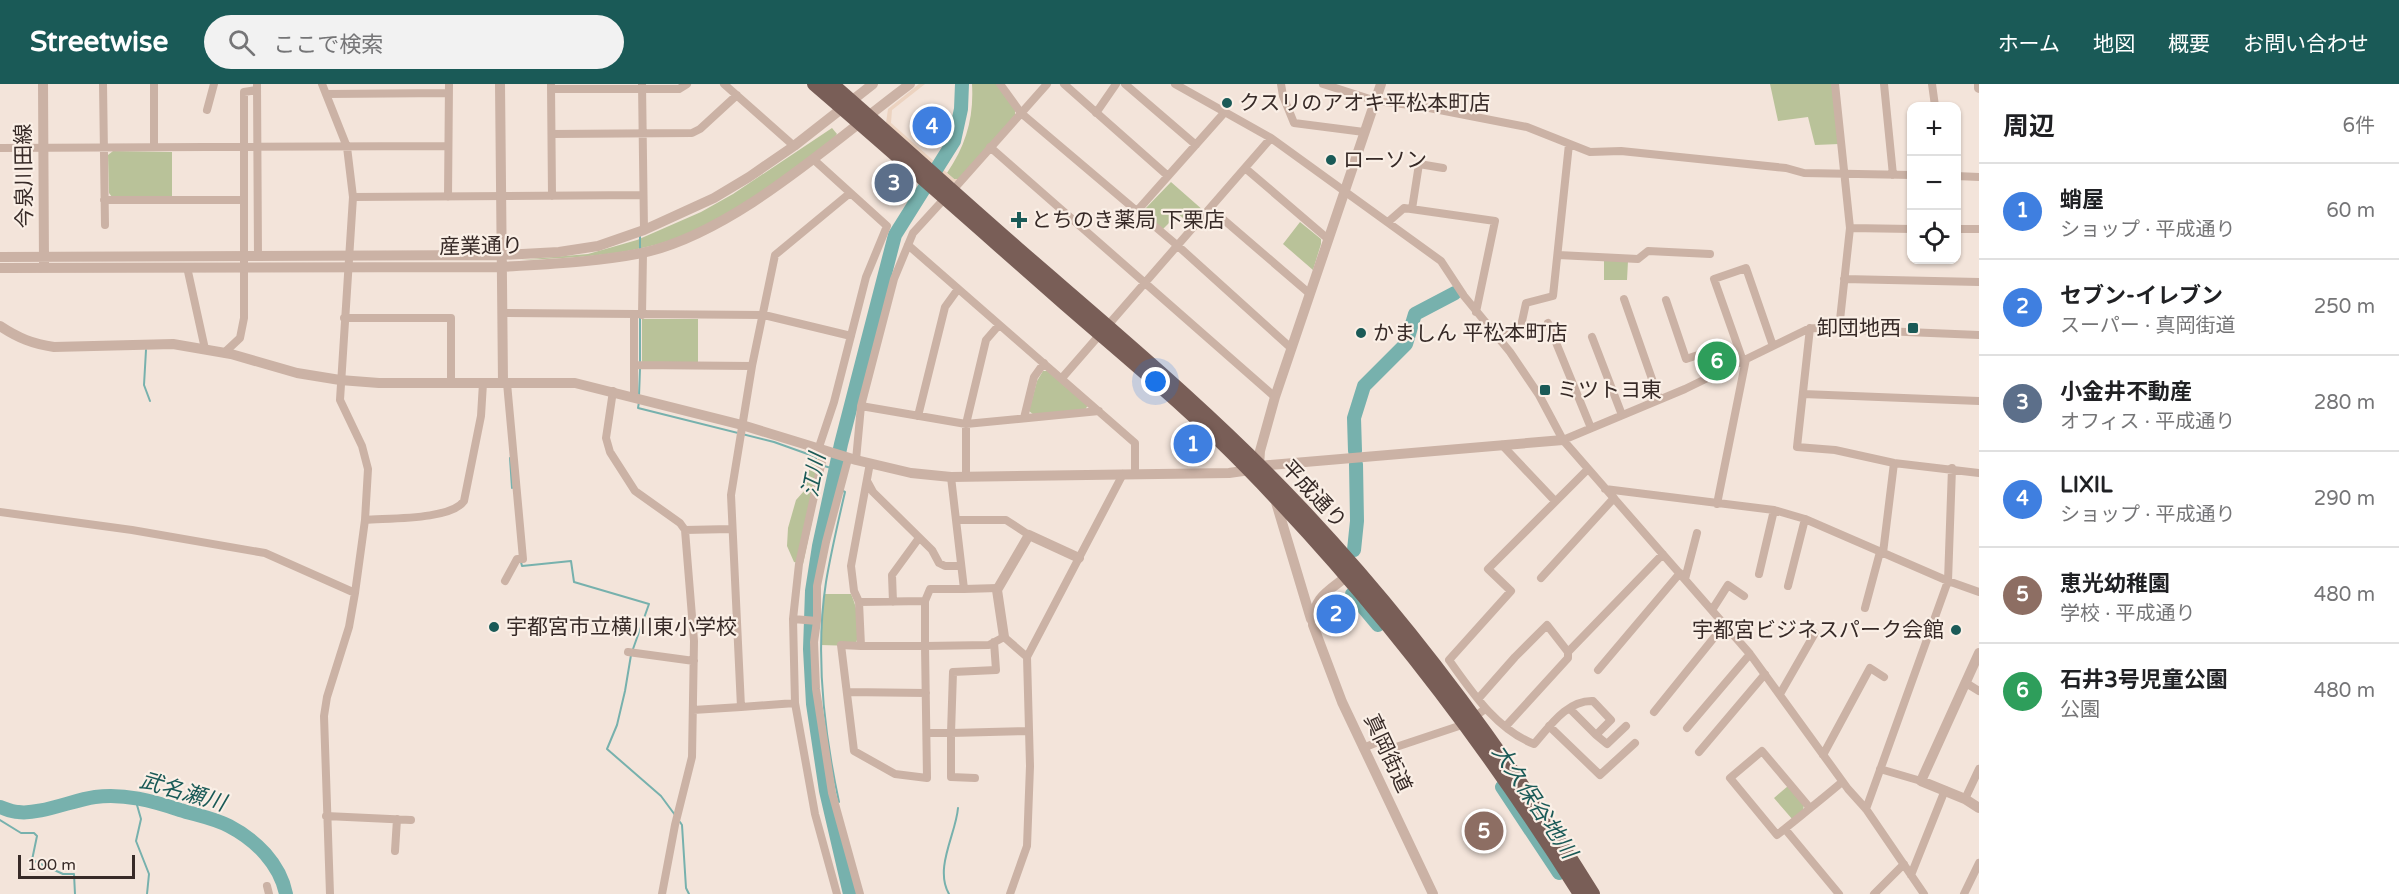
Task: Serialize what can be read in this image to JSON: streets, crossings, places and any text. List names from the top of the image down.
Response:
{
  "streets": {
    "main road": ["平成通り"],
    "street": ["今泉川田線", "産業通り", "真岡街道"]
  },
  "crossings": [
    ["今泉川田線", "産業通り"],
    ["産業通り", "平成通り"],
    ["平成通り", "真岡街道"]
  ],
  "water": ["江川", "武名瀬川", "大久保谷地川"],
  "places": {
    "other": [
      "クスリのアオキ平松本町店",
      "ローソン",
      "かましん 平松本町店",
      "宇都宮市立横川東小学校",
      "宇都宮ビジネスパーク会館"
    ],
    "health": ["とちのき薬局 下栗店"],
    "transit": ["卸団地西", "ミツトヨ東"]
  },
  "scale_bar": "100 m",
  "page": {
    "header": "Streetwise",
    "search": "ここで検索",
    "nav": [
      "ホーム",
      "地図",
      "概要",
      "お問い合わせ"
    ],
    "heading": ["周辺", "6件"],
    "map_buttons": ["+", "−"],
    "pins": [
      "4",
      "3",
      "6",
      "1",
      "2",
      "5"
    ],
    "list": [
      {
        "mark": "1",
        "name": "蛸屋",
        "note": "ショップ · 平成通り",
        "value": "60 m"
      },
      {
        "mark": "2",
        "name": "セブン-イレブン",
        "note": "スーパー · 真岡街道",
        "value": "250 m"
      },
      {
        "mark": "3",
        "name": "小金井不動産",
        "note": "オフィス · 平成通り",
        "value": "280 m"
      },
      {
        "mark": "4",
        "name": "LIXIL",
        "note": "ショップ · 平成通り",
        "value": "290 m"
      },
      {
        "mark": "5",
        "name": "恵光幼稚園",
        "note": "学校 · 平成通り",
        "value": "480 m"
      },
      {
        "mark": "6",
        "name": "石井3号児童公園",
        "note": "公園",
        "value": "480 m"
      }
    ],
    "scale": "100 m"
  }
}
